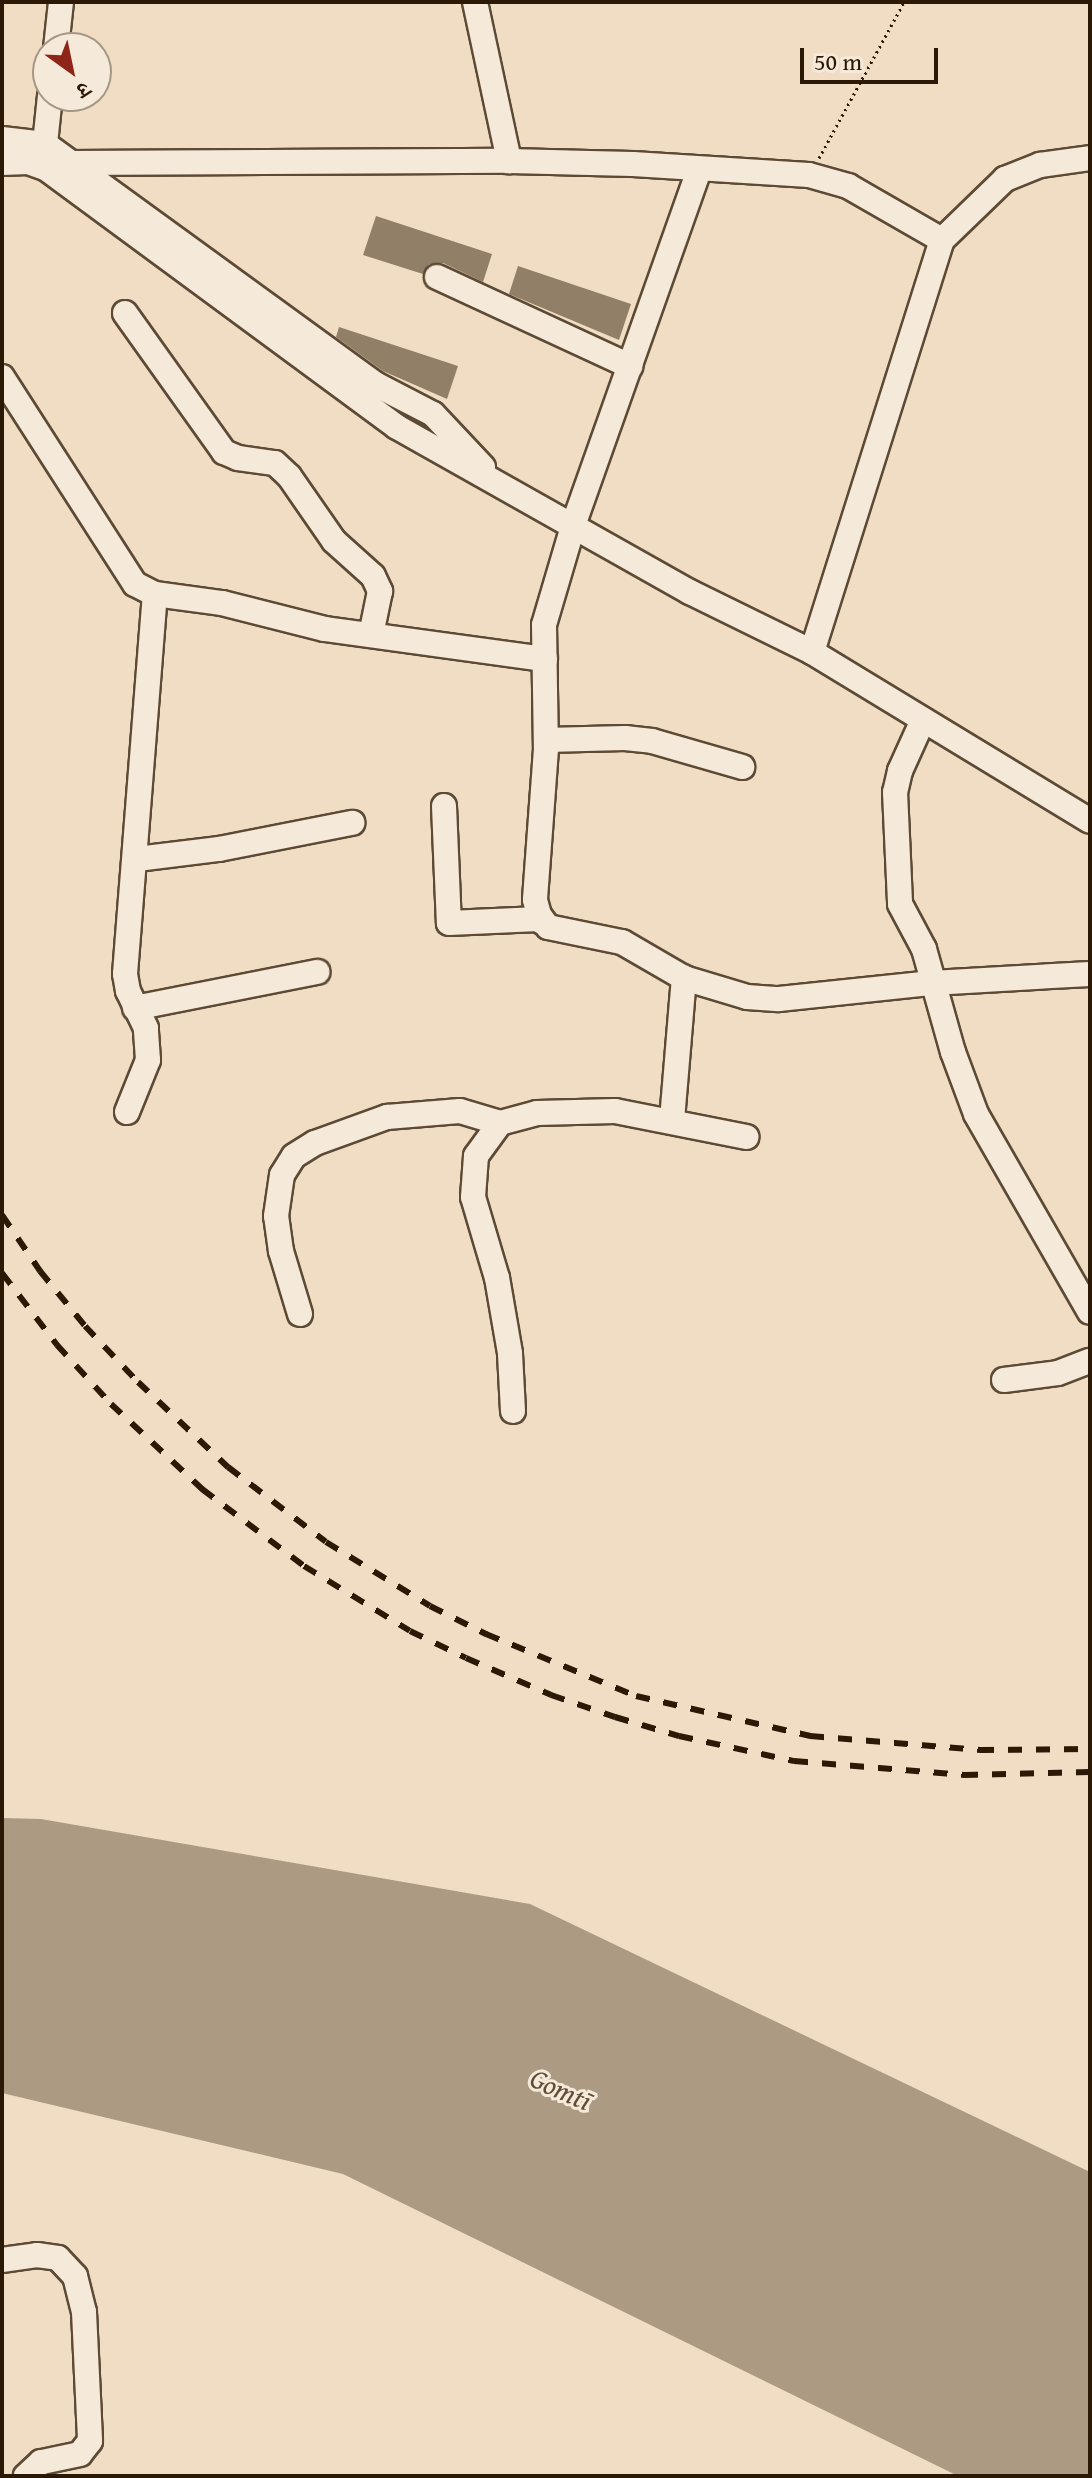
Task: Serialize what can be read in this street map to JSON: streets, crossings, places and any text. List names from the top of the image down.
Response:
{
  "water": ["Gomtī"],
  "scale_bar": "50 m",
  "north": "bottom right"
}
